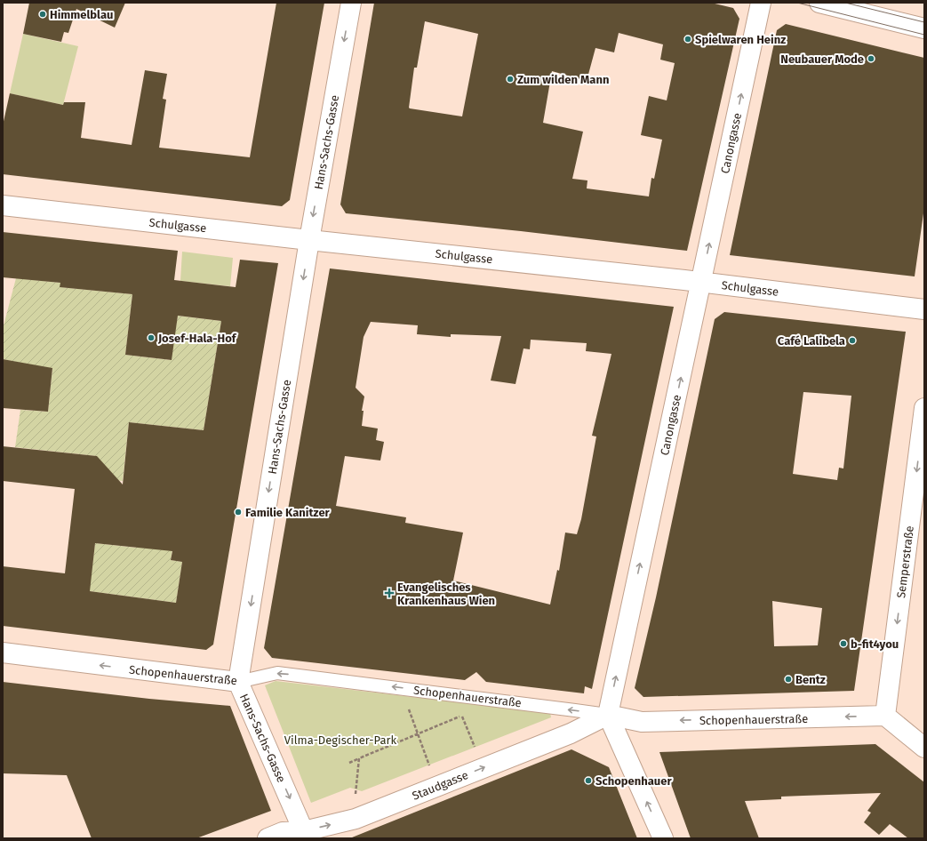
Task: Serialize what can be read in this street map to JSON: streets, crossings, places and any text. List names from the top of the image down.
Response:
{
  "streets": {
    "street": [
      "Hans-Sachs-Gasse",
      "Canongasse",
      "Schulgasse",
      "Semperstraße",
      "Schopenhauerstraße",
      "Staudgasse"
    ]
  },
  "crossings": [
    ["Hans-Sachs-Gasse", "Schulgasse"],
    ["Hans-Sachs-Gasse", "Schopenhauerstraße"],
    ["Hans-Sachs-Gasse", "Staudgasse"],
    ["Canongasse", "Schulgasse"],
    ["Canongasse", "Schopenhauerstraße"],
    ["Canongasse", "Staudgasse"],
    ["Semperstraße", "Schopenhauerstraße"],
    ["Schopenhauerstraße", "Staudgasse"]
  ],
  "one_way": [
    "Hans-Sachs-Gasse",
    "Canongasse",
    "Semperstraße",
    "Schopenhauerstraße",
    "Staudgasse"
  ],
  "parks": ["Vilma-Degischer-Park"],
  "places": {
    "other": [
      "Himmelblau",
      "Spielwaren Heinz",
      "Neubauer Mode",
      "Zum wilden Mann",
      "Josef-Hala-Hof",
      "Café Lalibela",
      "Familie Kanitzer",
      "b-fit4you",
      "Bentz",
      "Schopenhauer"
    ],
    "health": ["Evangelisches Krankenhaus Wien"]
  }
}
